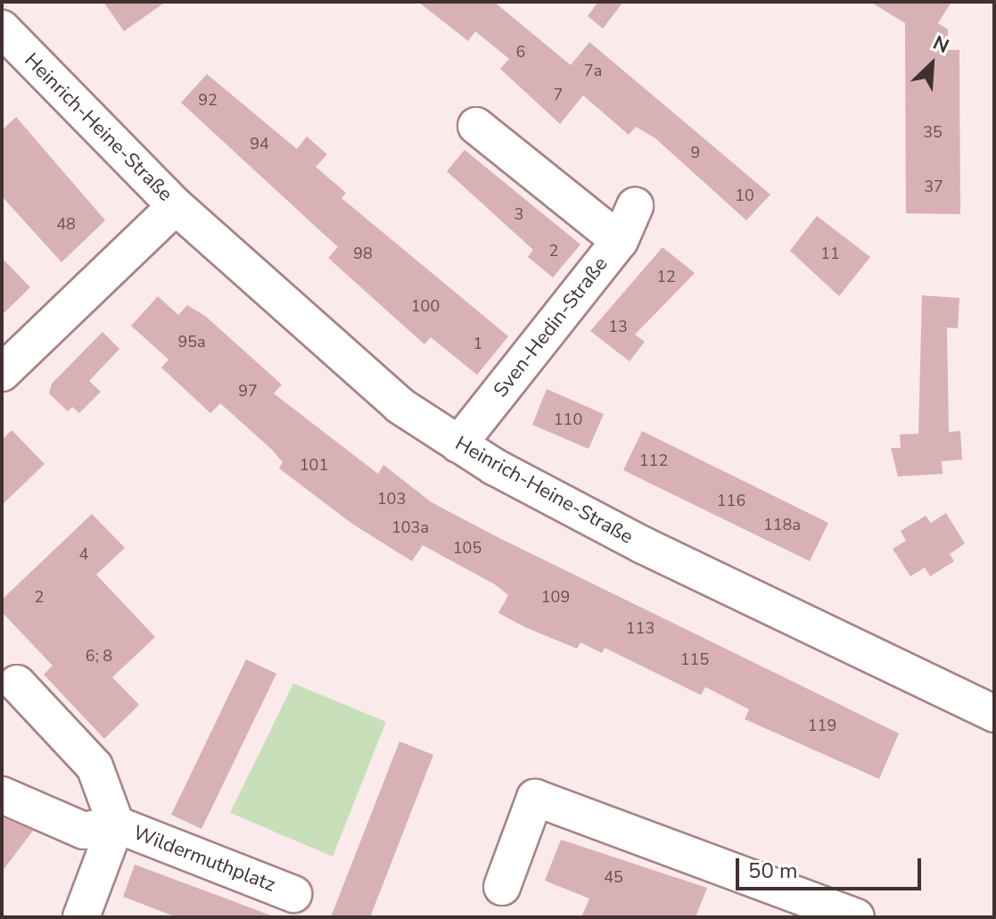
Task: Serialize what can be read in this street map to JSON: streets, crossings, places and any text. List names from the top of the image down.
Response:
{
  "streets": {
    "street": ["Heinrich-Heine-Straße", "Sven-Hedin-Straße", "Wildermuthplatz"]
  },
  "crossings": [
    ["Heinrich-Heine-Straße", "Sven-Hedin-Straße"]
  ],
  "house_numbers": [
    "6",
    "7a",
    "7",
    "92",
    "35",
    "94",
    "9",
    "37",
    "10",
    "3",
    "48",
    "2",
    "98",
    "11",
    "12",
    "100",
    "13",
    "95a",
    "1",
    "97",
    "110",
    "112",
    "101",
    "103",
    "116",
    "118a",
    "103a",
    "105",
    "4",
    "2",
    "109",
    "113",
    "6; 8",
    "115",
    "119",
    "45"
  ],
  "scale_bar": "50 m",
  "north": "top right"
}
